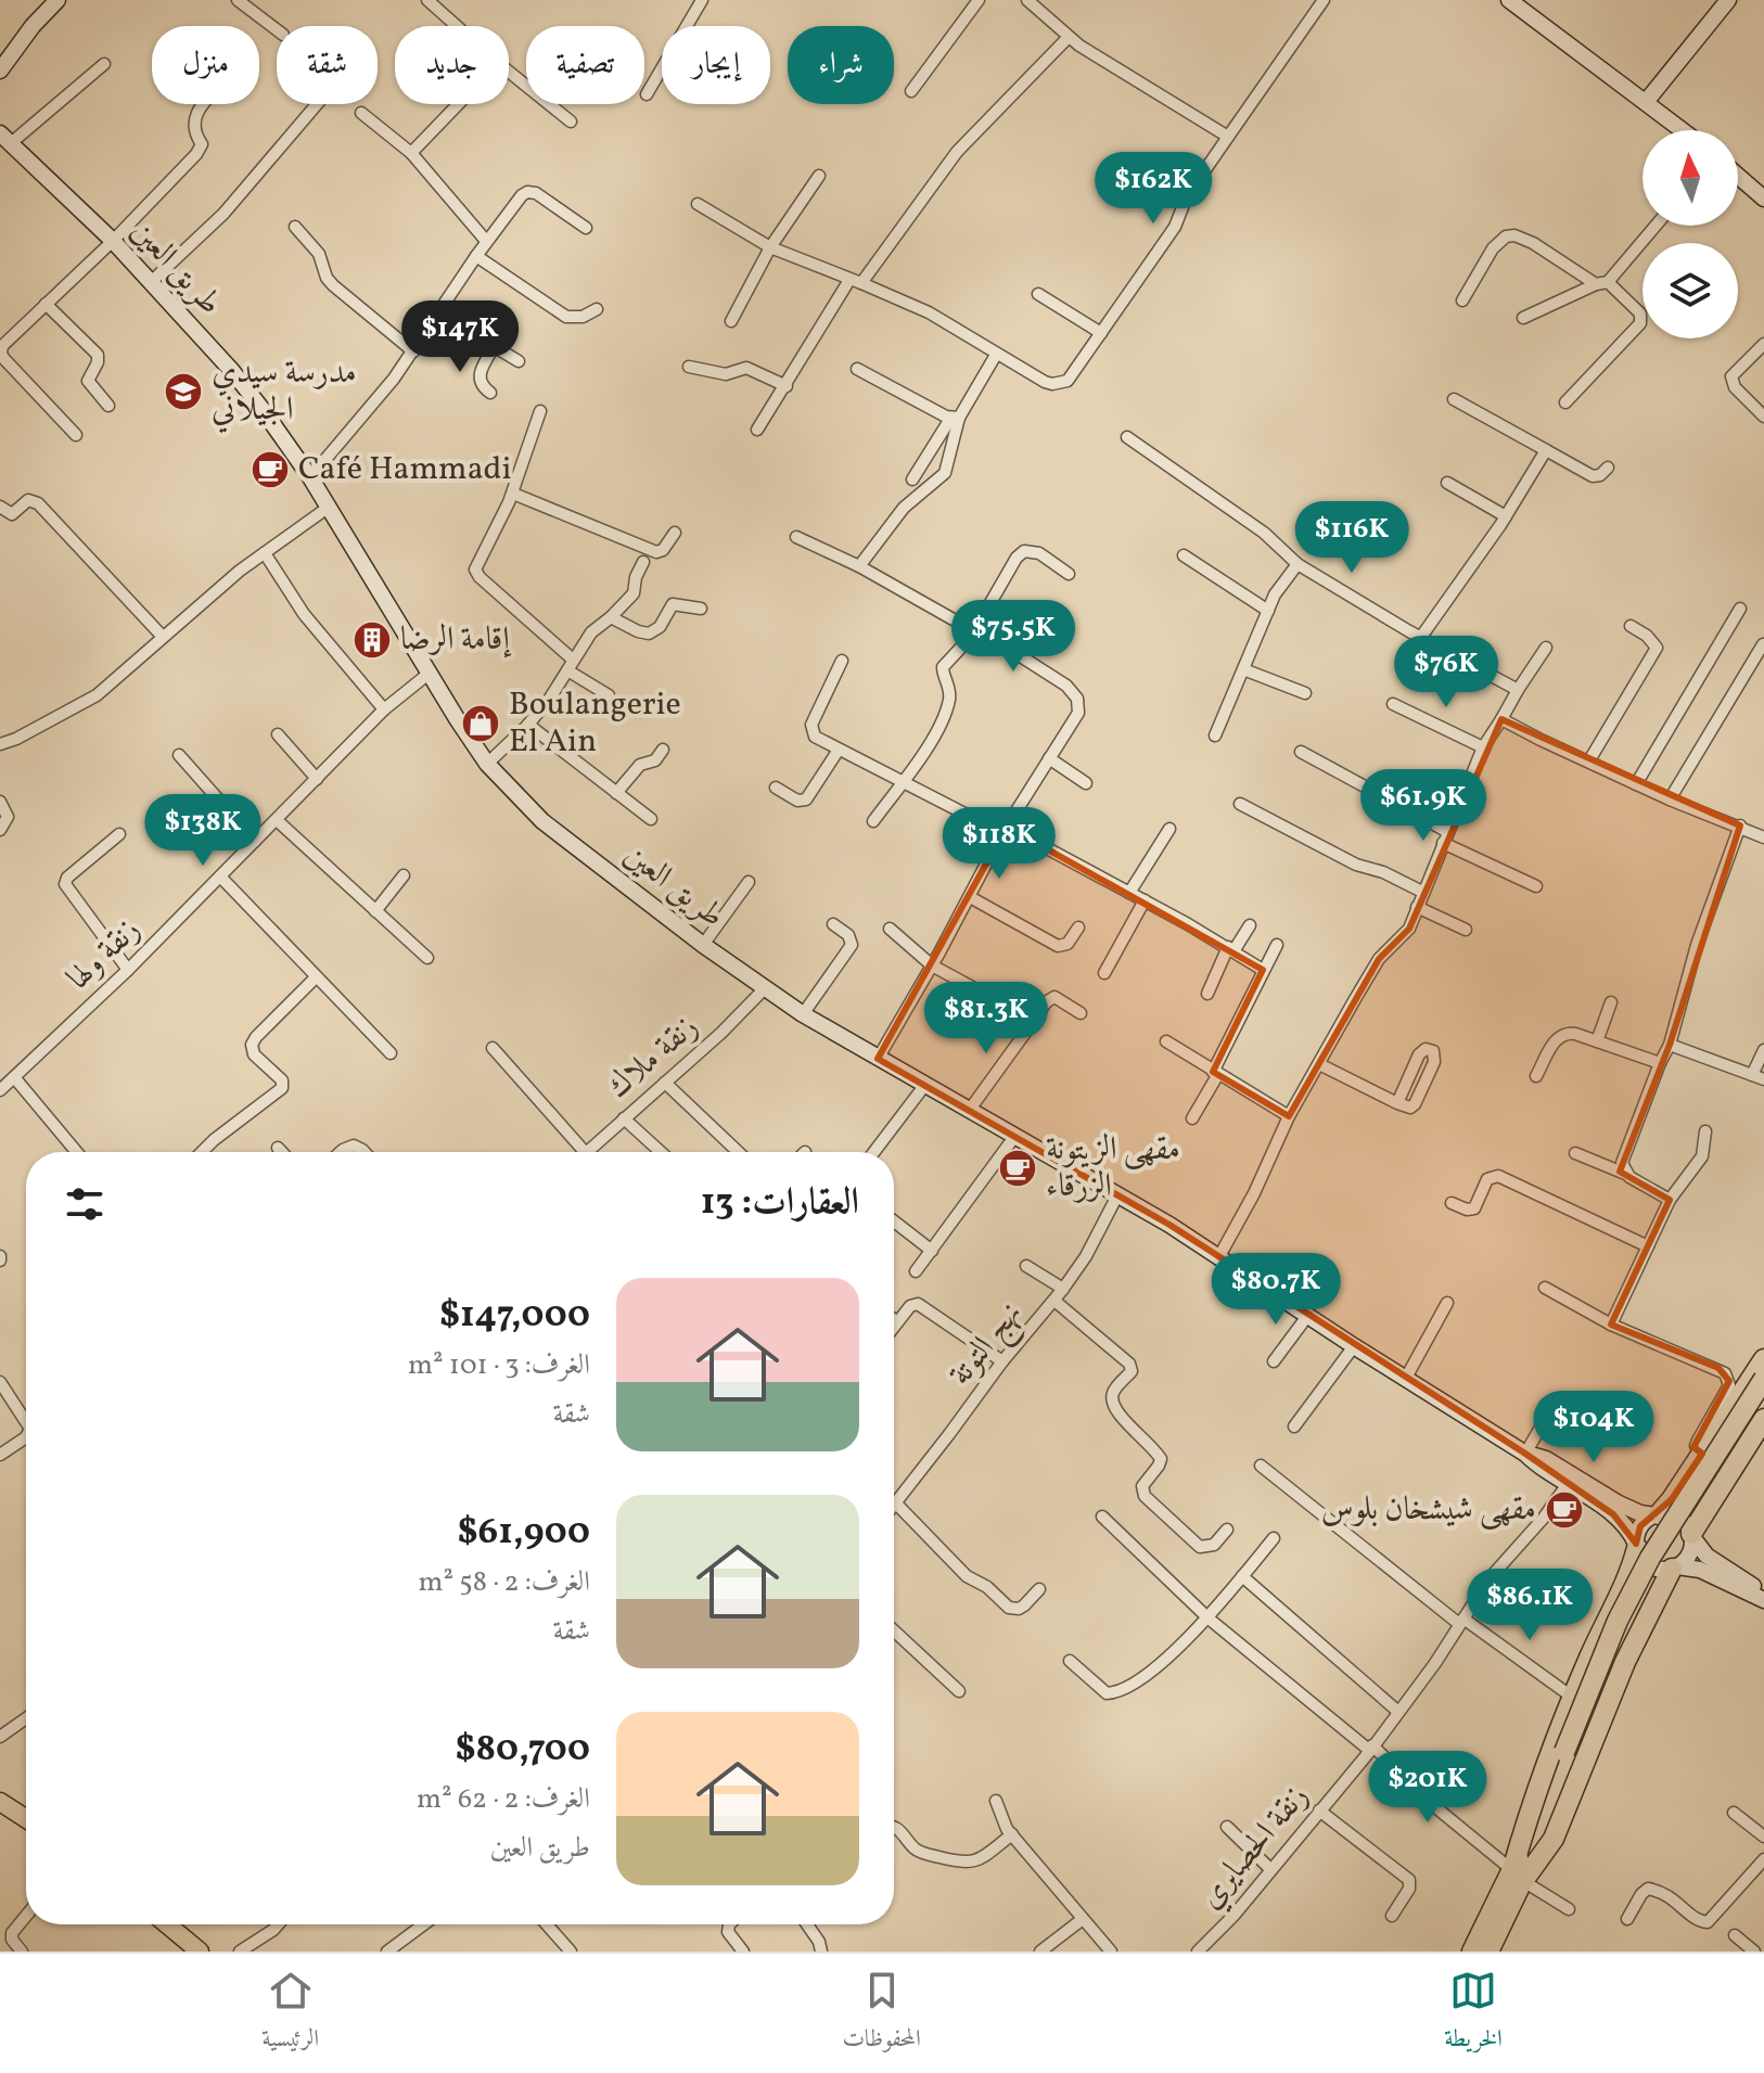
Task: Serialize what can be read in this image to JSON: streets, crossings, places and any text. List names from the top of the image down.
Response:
{
  "streets": {
    "main road": ["طريق العين"],
    "street": [
      "زنقة ولها",
      "زنقة ملاك",
      "نهج التوتة",
      "زنقة الحصايري"
    ]
  },
  "crossings": [
    ["طريق العين", "زنقة ولها"],
    ["طريق العين", "زنقة ملاك"],
    ["طريق العين", "نهج التوتة"],
    ["طريق العين", "زنقة الحصايري"]
  ],
  "places": {
    "school or university": ["مدرسة سيدي الجيلاني"],
    "cafe": ["Café Hammadi", "مقهى الزيتونة الزرقاء", "مقهى شيشخان بلوس"],
    "building": ["إقامة الرضا"],
    "shop": ["Boulangerie El Ain"]
  },
  "north": "top",
  "page": {
    "chip": [
      "شراء",
      "إيجار",
      "تصفية",
      "جديد",
      "شقة",
      "منزل"
    ],
    "price": [
      "$162K",
      "$147K",
      "$116K",
      "$75.5K",
      "$76K",
      "$61.9K",
      "$138K",
      "$118K",
      "$81.3K",
      "$80.7K",
      "$104K",
      "$86.1K",
      "$201K"
    ],
    "heading": "العقارات: 13",
    "list": [
      {
        "name": "$147,000",
        "note": "الغرف: 3 · 101 m² · شقة"
      },
      {
        "name": "$61,900",
        "note": "الغرف: 2 · 58 m² · شقة"
      },
      {
        "name": "$80,700",
        "note": "الغرف: 2 · 62 m² · طريق العين"
      }
    ],
    "tabs": ["الخريطة", "المحفوظات", "الرئيسية"]
  }
}
